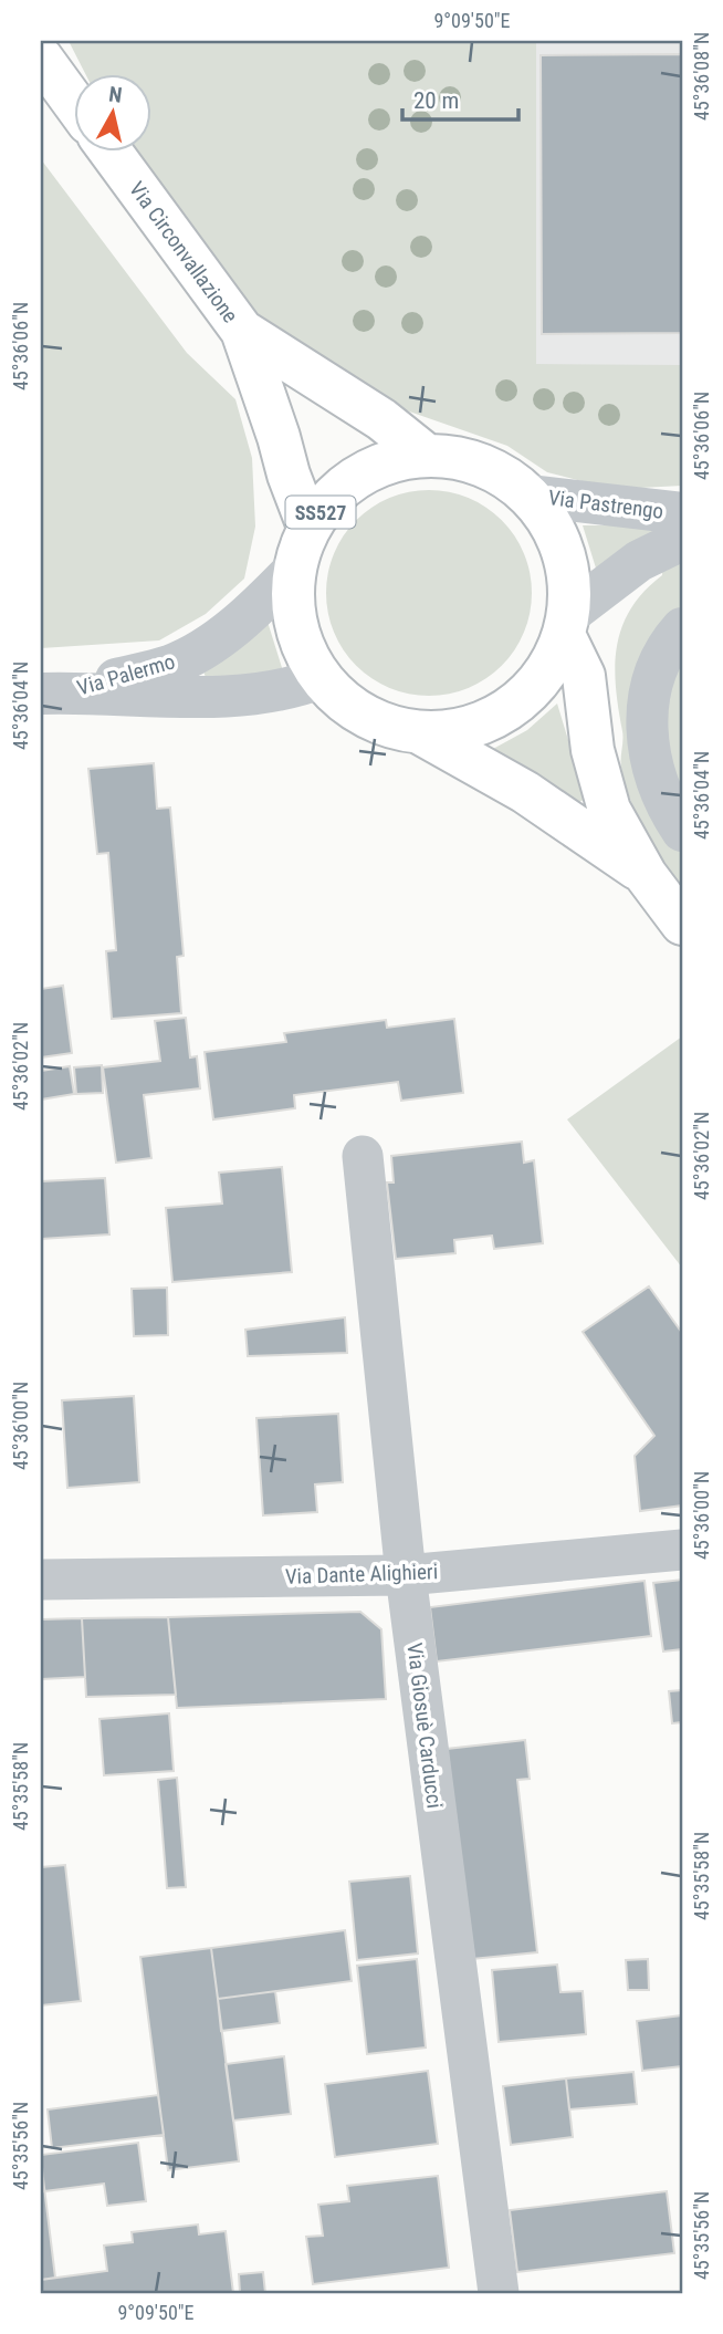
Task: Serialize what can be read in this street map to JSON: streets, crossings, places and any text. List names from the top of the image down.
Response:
{
  "streets": {
    "main road": ["Via Circonvallazione", "SS527"],
    "street": [
      "Via Pastrengo",
      "Via Palermo",
      "Via Dante Alighieri",
      "Via Giosuè Carducci"
    ]
  },
  "crossings": [
    ["Via Circonvallazione", "SS527"],
    ["Via Pastrengo", "SS527"],
    ["SS527", "Via Palermo"],
    ["Via Dante Alighieri", "Via Giosuè Carducci"]
  ],
  "scale_bar": "20 m",
  "north": "top",
  "coordinates": [
    "9°09'50\"E",
    "45°36'08\"N",
    "45°36'06\"N",
    "45°36'04\"N",
    "45°36'02\"N",
    "45°36'00\"N",
    "45°35'58\"N",
    "45°35'56\"N"
  ]
}
